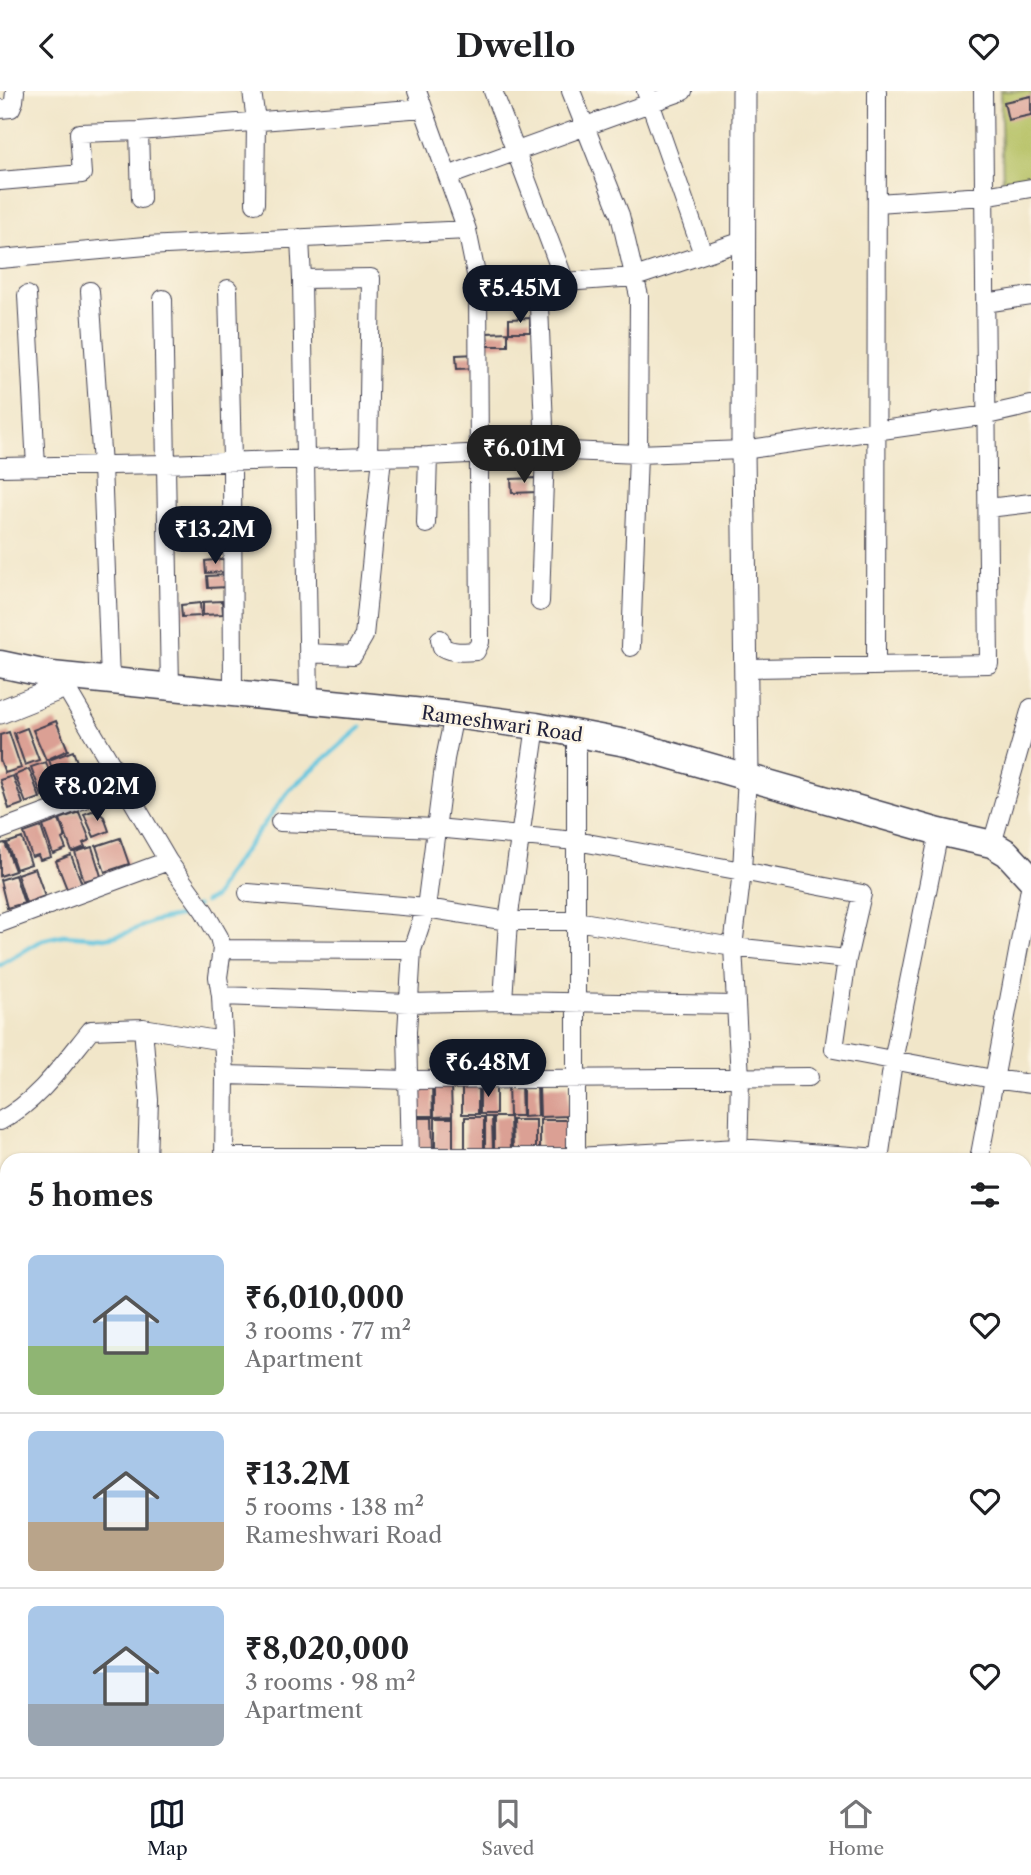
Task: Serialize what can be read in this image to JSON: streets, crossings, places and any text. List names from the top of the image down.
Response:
{
  "streets": {
    "main road": ["Rameshwari Road"]
  },
  "page": {
    "header": "Dwello",
    "price": [
      "₹5.45M",
      "₹6.01M",
      "₹13.2M",
      "₹8.02M",
      "₹6.48M"
    ],
    "heading": "5 homes",
    "list": [
      {
        "name": "₹6,010,000",
        "note": "3 rooms · 77 m² · Apartment"
      },
      {
        "name": "₹13.2M",
        "note": "5 rooms · 138 m² · Rameshwari Road"
      },
      {
        "name": "₹8,020,000",
        "note": "3 rooms · 98 m² · Apartment"
      }
    ],
    "tabs": ["Map", "Saved", "Home"]
  }
}
